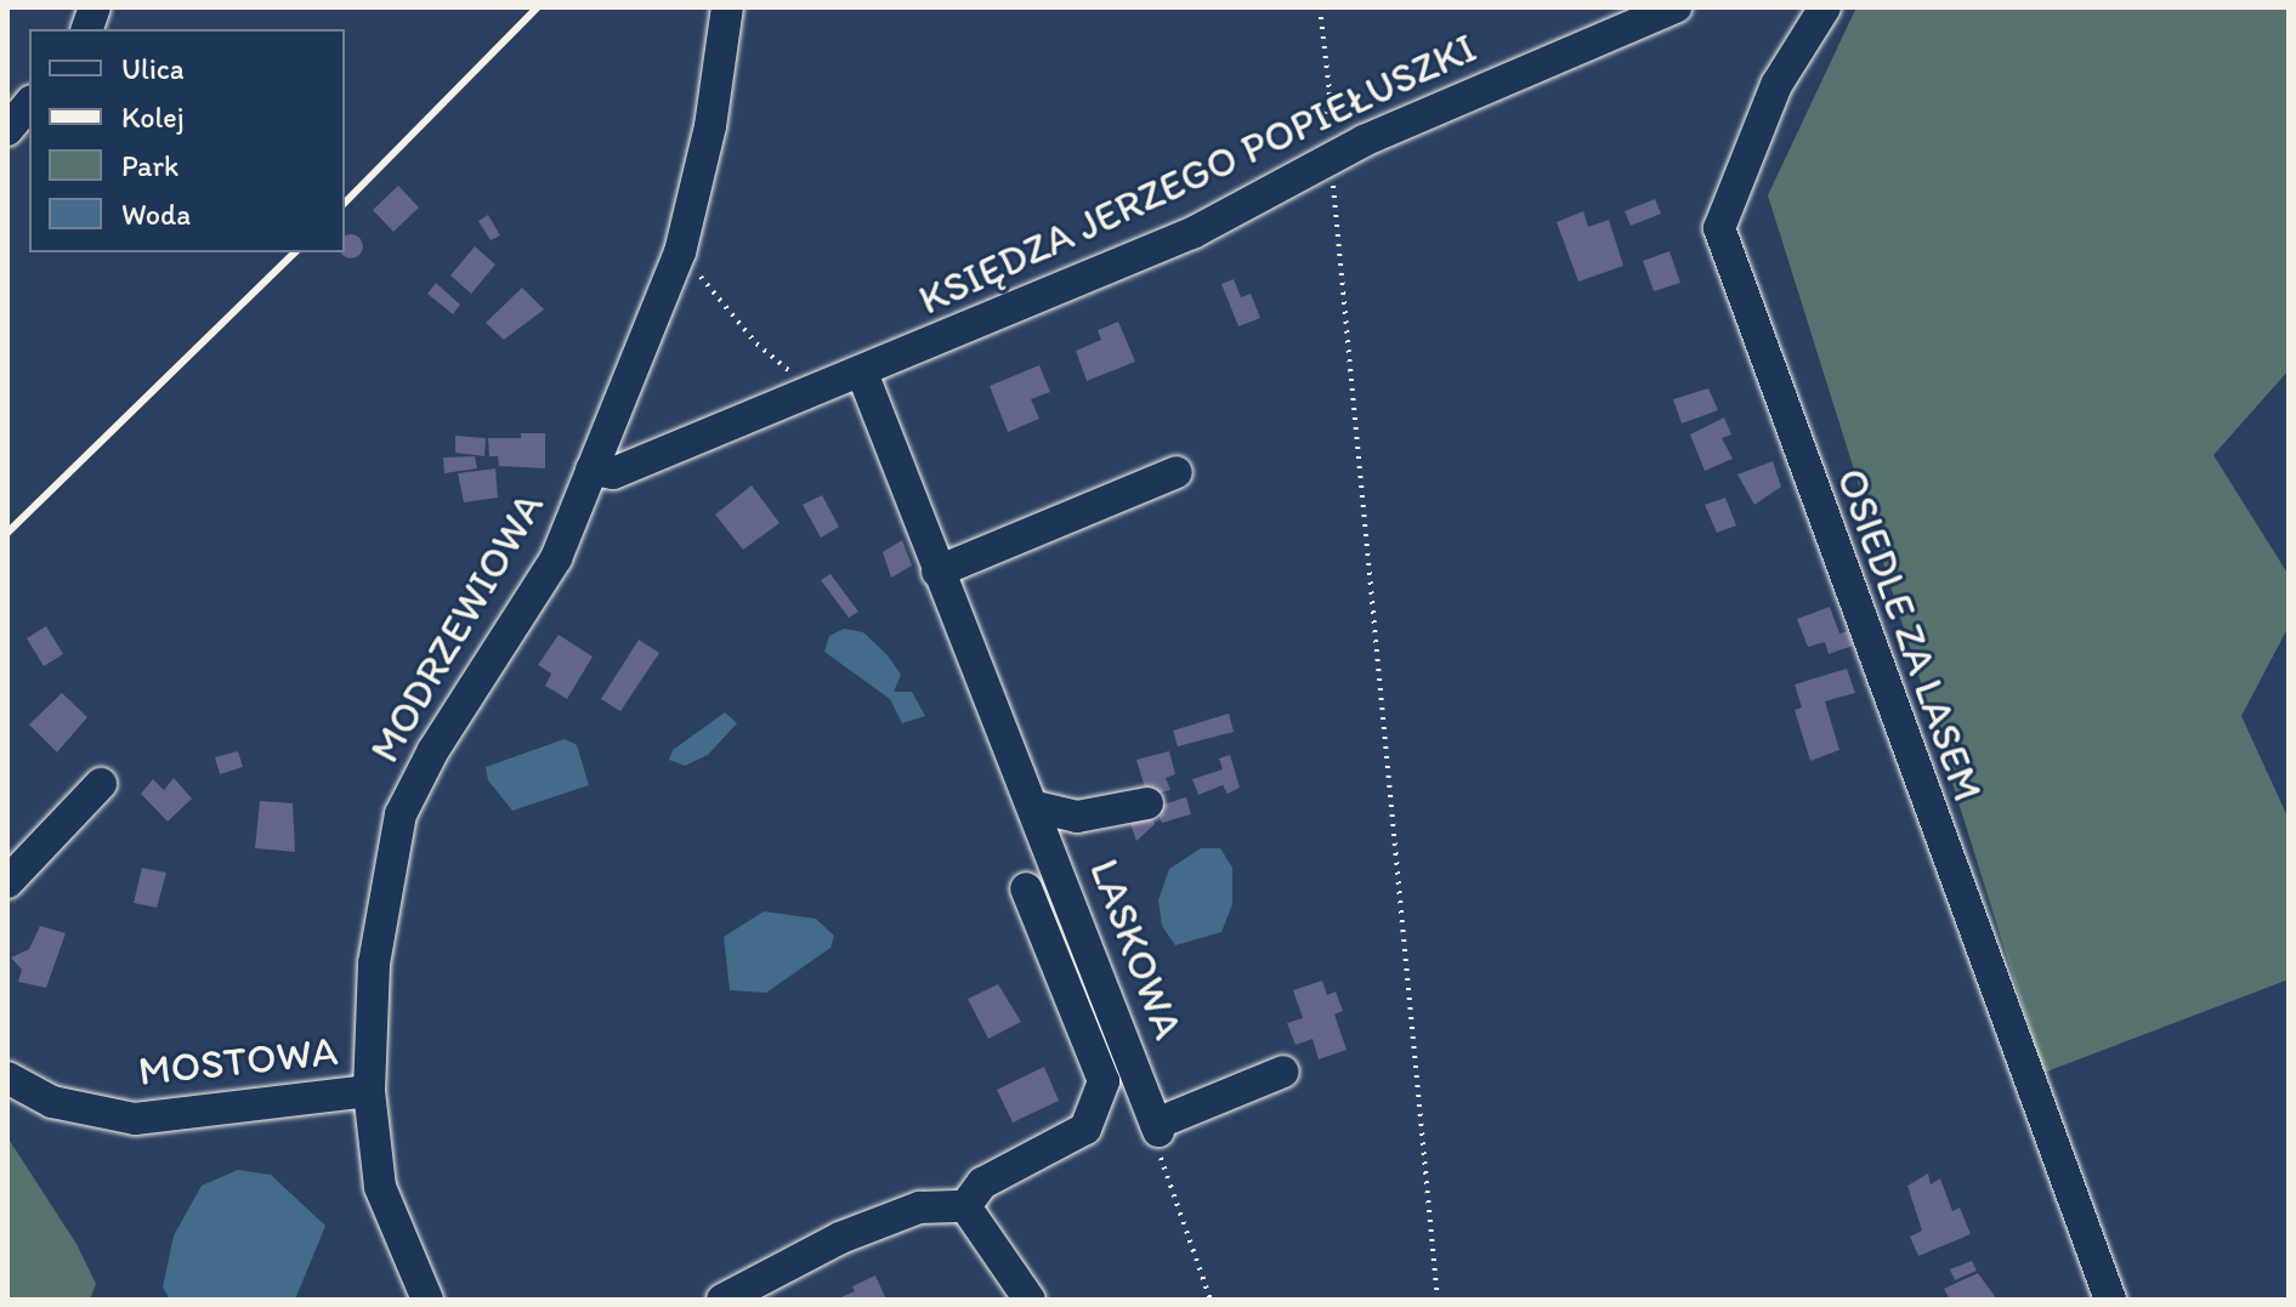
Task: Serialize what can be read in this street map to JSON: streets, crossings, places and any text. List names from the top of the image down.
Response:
{
  "streets": {
    "street": [
      "KSIĘDZA JERZEGO POPIEŁUSZKI",
      "MODRZEWIOWA",
      "OSIEDLE ZA LASEM",
      "LASKOWA",
      "MOSTOWA"
    ]
  },
  "crossings": [
    ["KSIĘDZA JERZEGO POPIEŁUSZKI", "MODRZEWIOWA"],
    ["KSIĘDZA JERZEGO POPIEŁUSZKI", "LASKOWA"],
    ["MODRZEWIOWA", "MOSTOWA"]
  ],
  "legend": [
    "Ulica",
    "Kolej",
    "Park",
    "Woda"
  ]
}
